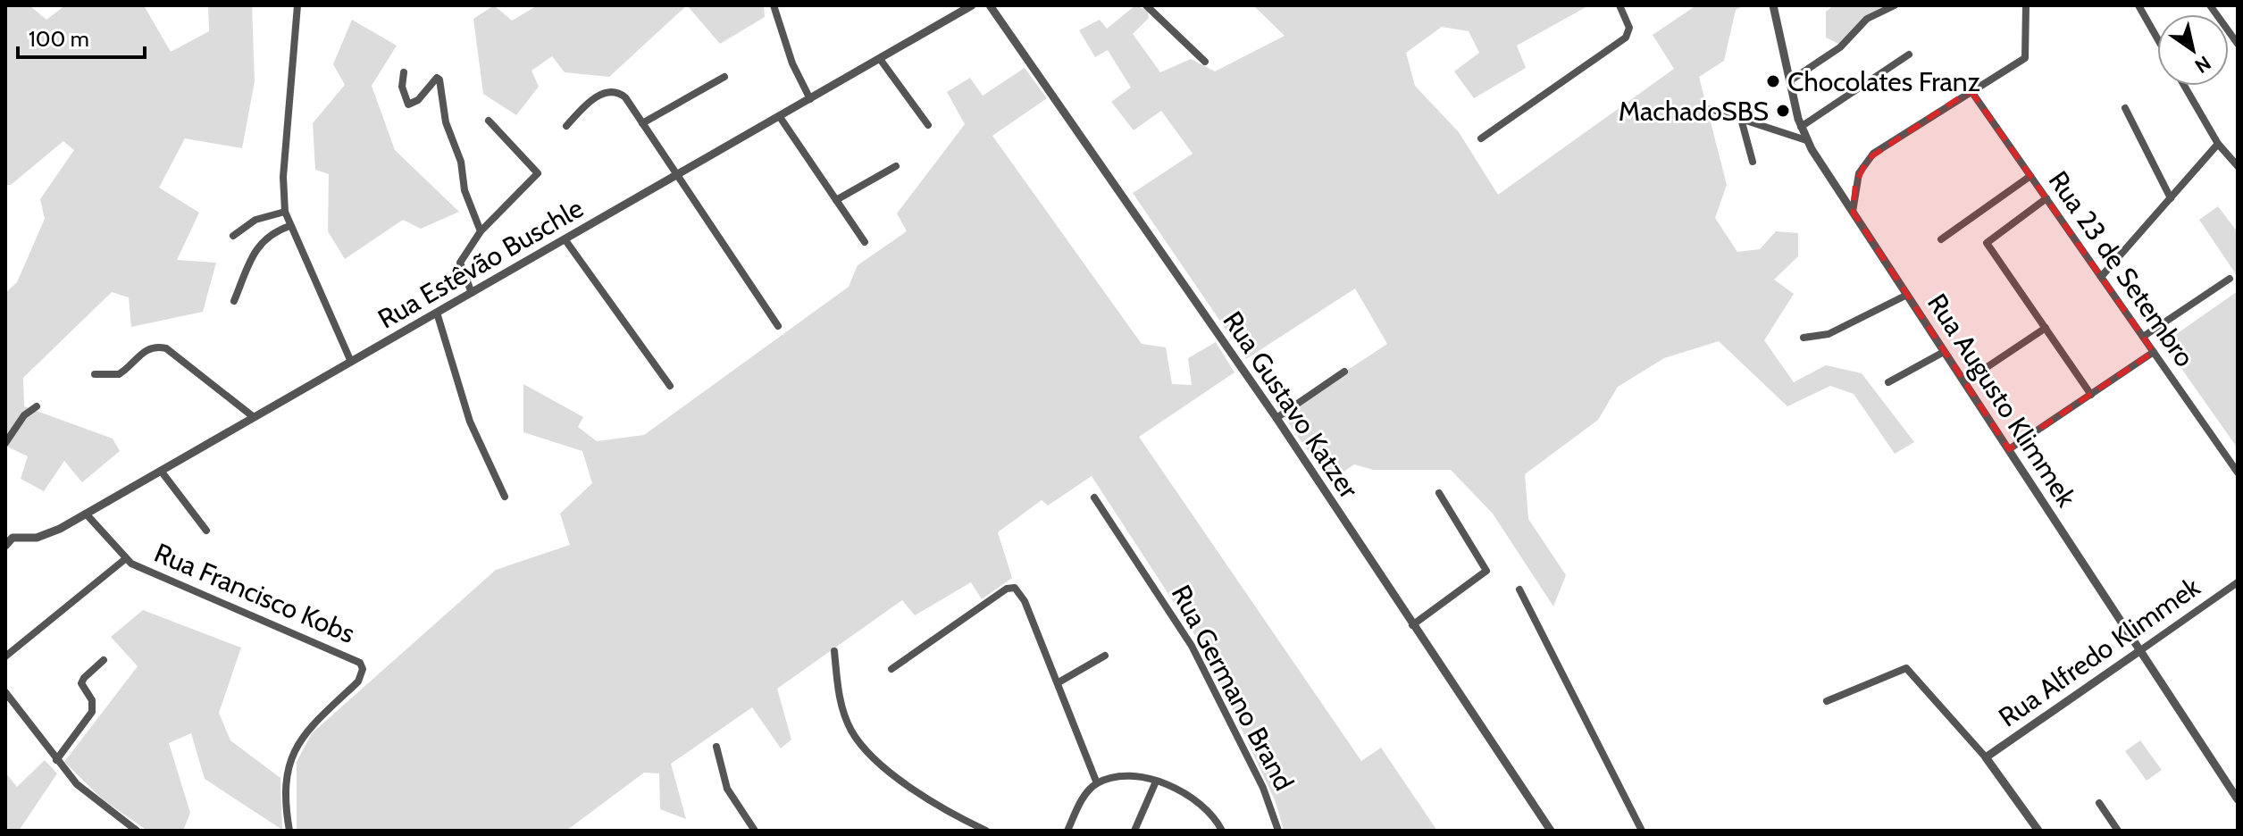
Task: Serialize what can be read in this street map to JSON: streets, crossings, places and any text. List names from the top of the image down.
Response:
{
  "streets": {
    "street": [
      "Rua Estêvão Buschle",
      "Rua 23 de Setembro",
      "Rua Augusto Klimmek",
      "Rua Gustavo Katzer",
      "Rua Francisco Kobs",
      "Rua Alfredo Klimmek",
      "Rua Germano Brand"
    ]
  },
  "crossings": [
    ["Rua Estêvão Buschle", "Rua Francisco Kobs"],
    ["Rua Augusto Klimmek", "Rua Alfredo Klimmek"]
  ],
  "places": ["Chocolates Franz", "MachadoSBS"],
  "scale_bar": "100 m",
  "north": "bottom right"
}
